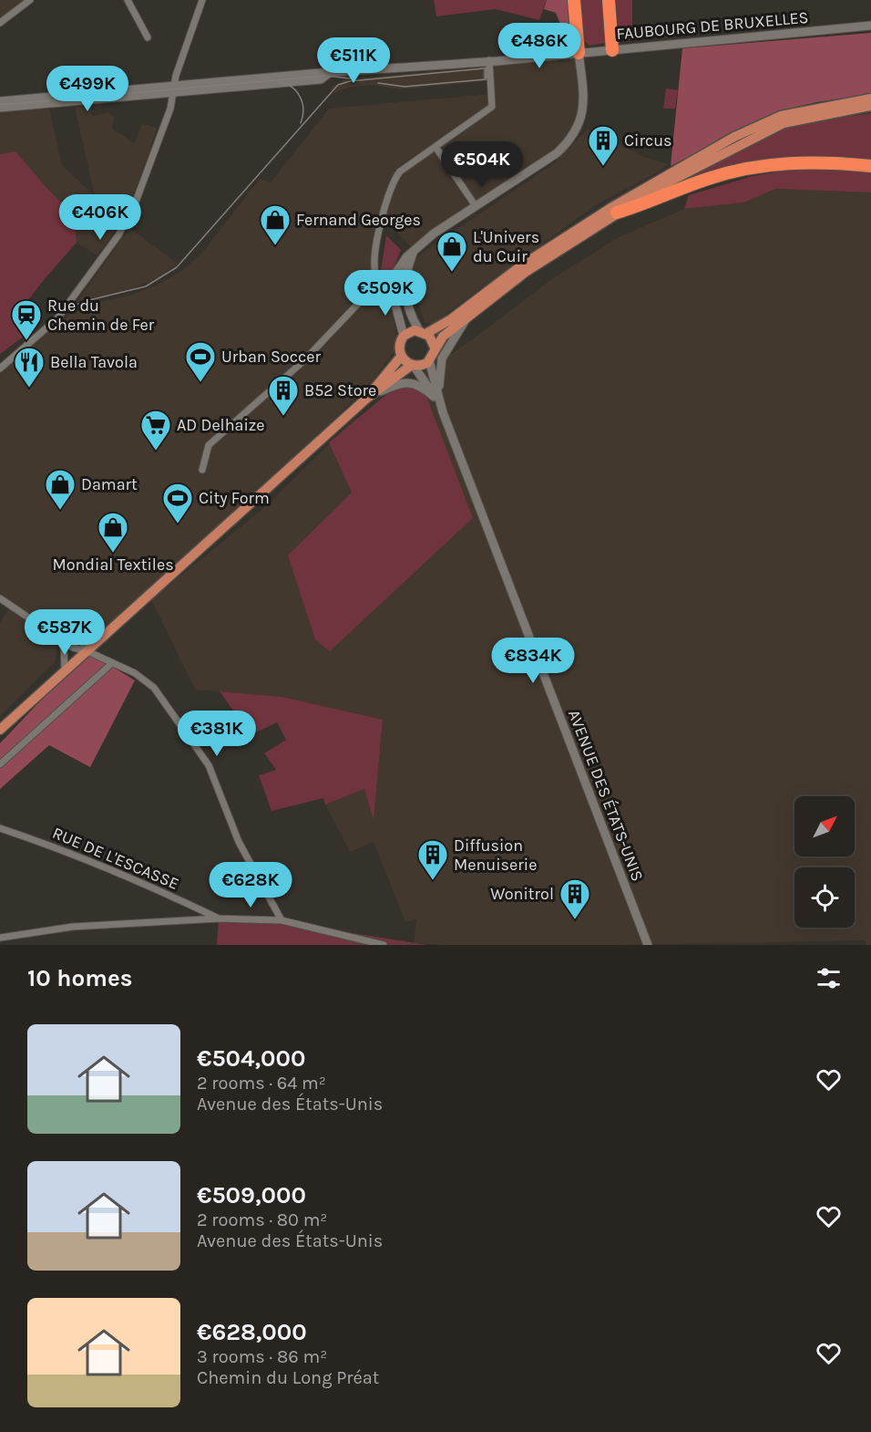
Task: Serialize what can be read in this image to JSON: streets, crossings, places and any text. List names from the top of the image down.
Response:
{
  "streets": {
    "street": ["FAUBOURG DE BRUXELLES", "AVENUE DES ÉTATS-UNIS", "RUE DE L'ESCASSE"]
  },
  "places": {
    "building": [
      "Circus",
      "B52 Store",
      "Diffusion Menuiserie",
      "Wonitrol"
    ],
    "shop": [
      "Fernand Georges",
      "L'Univers du Cuir",
      "Damart",
      "Mondial Textiles"
    ],
    "station": ["Rue du Chemin de Fer"],
    "sports": ["Urban Soccer", "City Form"],
    "restaurant": ["Bella Tavola"],
    "supermarket": ["AD Delhaize"]
  },
  "north": "top right",
  "page": {
    "price": [
      "€486K",
      "€511K",
      "€499K",
      "€504K",
      "€406K",
      "€509K",
      "€587K",
      "€834K",
      "€381K",
      "€628K"
    ],
    "heading": "10 homes",
    "list": [
      {
        "name": "€504,000",
        "note": "2 rooms · 64 m² · Avenue des États-Unis"
      },
      {
        "name": "€509,000",
        "note": "2 rooms · 80 m² · Avenue des États-Unis"
      },
      {
        "name": "€628,000",
        "note": "3 rooms · 86 m² · Chemin du Long Préat"
      }
    ]
  }
}
